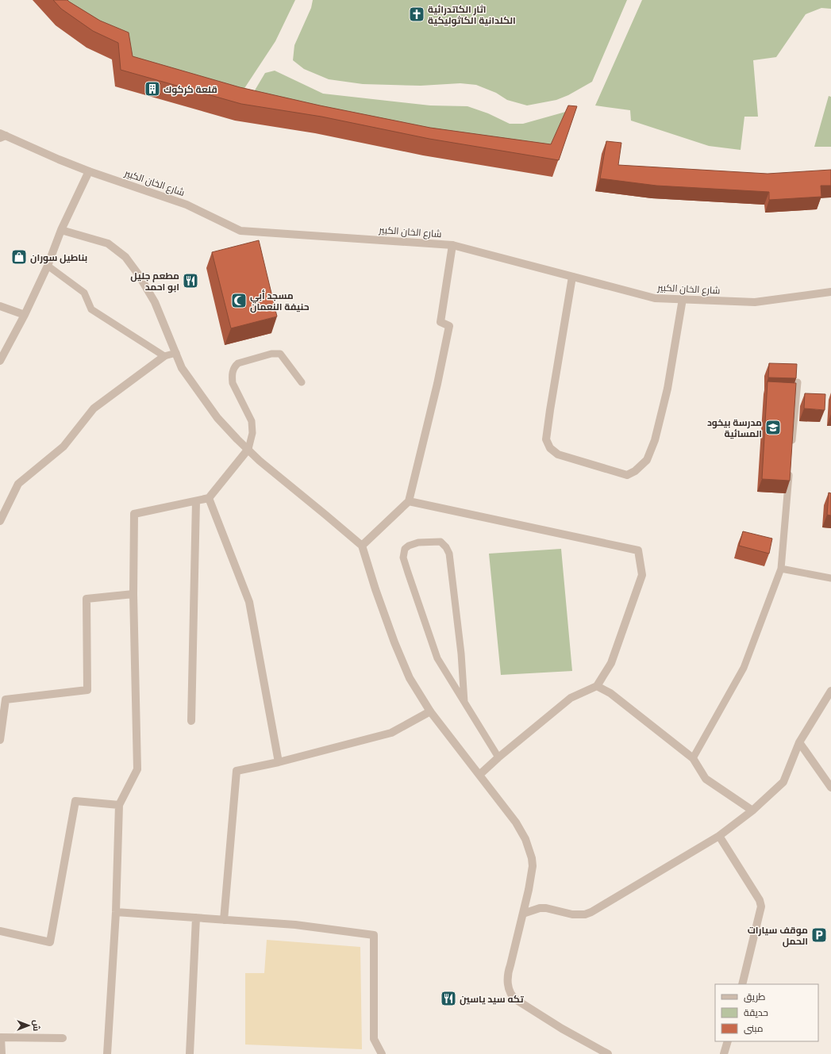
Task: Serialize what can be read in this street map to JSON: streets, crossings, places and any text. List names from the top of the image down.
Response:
{
  "streets": {
    "street": ["شارع الخان الكبير"]
  },
  "places": {
    "church": ["اثار الكاتدرائية الكلدانية الكاثوليكية"],
    "building": ["قلعة كركوك"],
    "shop": ["بناطيل سوران"],
    "restaurant": ["مطعم جليل ابو احمد", "تكه سيد ياسين"],
    "mosque": ["مسجد أبي حنيفة النعمان"],
    "school or university": ["مدرسة بيخود المسائية"],
    "parking": ["موقف سيارات الحمل"]
  },
  "legend": ["طريق", "حديقة", "مبنى"],
  "north": "right"
}
